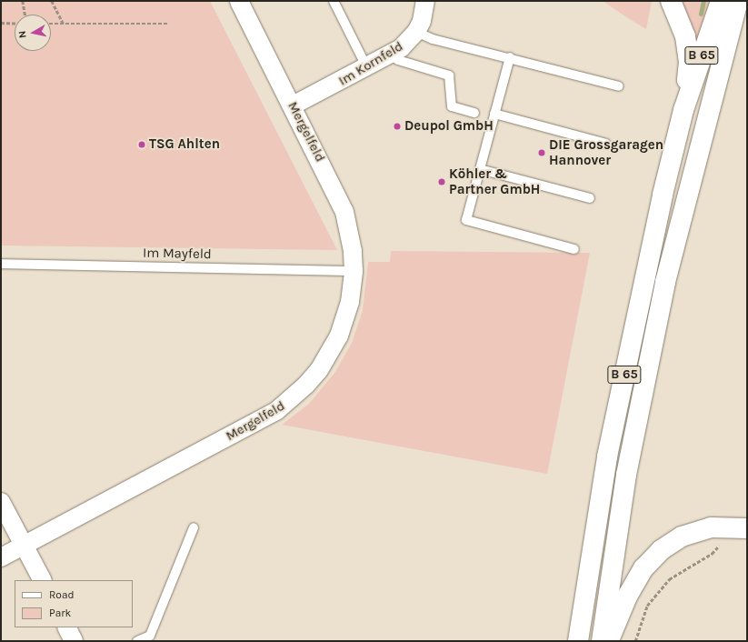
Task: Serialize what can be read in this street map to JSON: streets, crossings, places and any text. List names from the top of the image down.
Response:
{
  "streets": {
    "highway": ["B 65"],
    "street": ["Im Kornfeld", "Mergelfeld"],
    "lane": ["Im Mayfeld"]
  },
  "crossings": [
    ["Im Kornfeld", "Mergelfeld"],
    ["Mergelfeld", "Im Mayfeld"]
  ],
  "places": [
    "Deupol GmbH",
    "TSG Ahlten",
    "DIE Grossgaragen Hannover",
    "Köhler & Partner GmbH"
  ],
  "legend": ["Road", "Park"],
  "north": "left"
}
